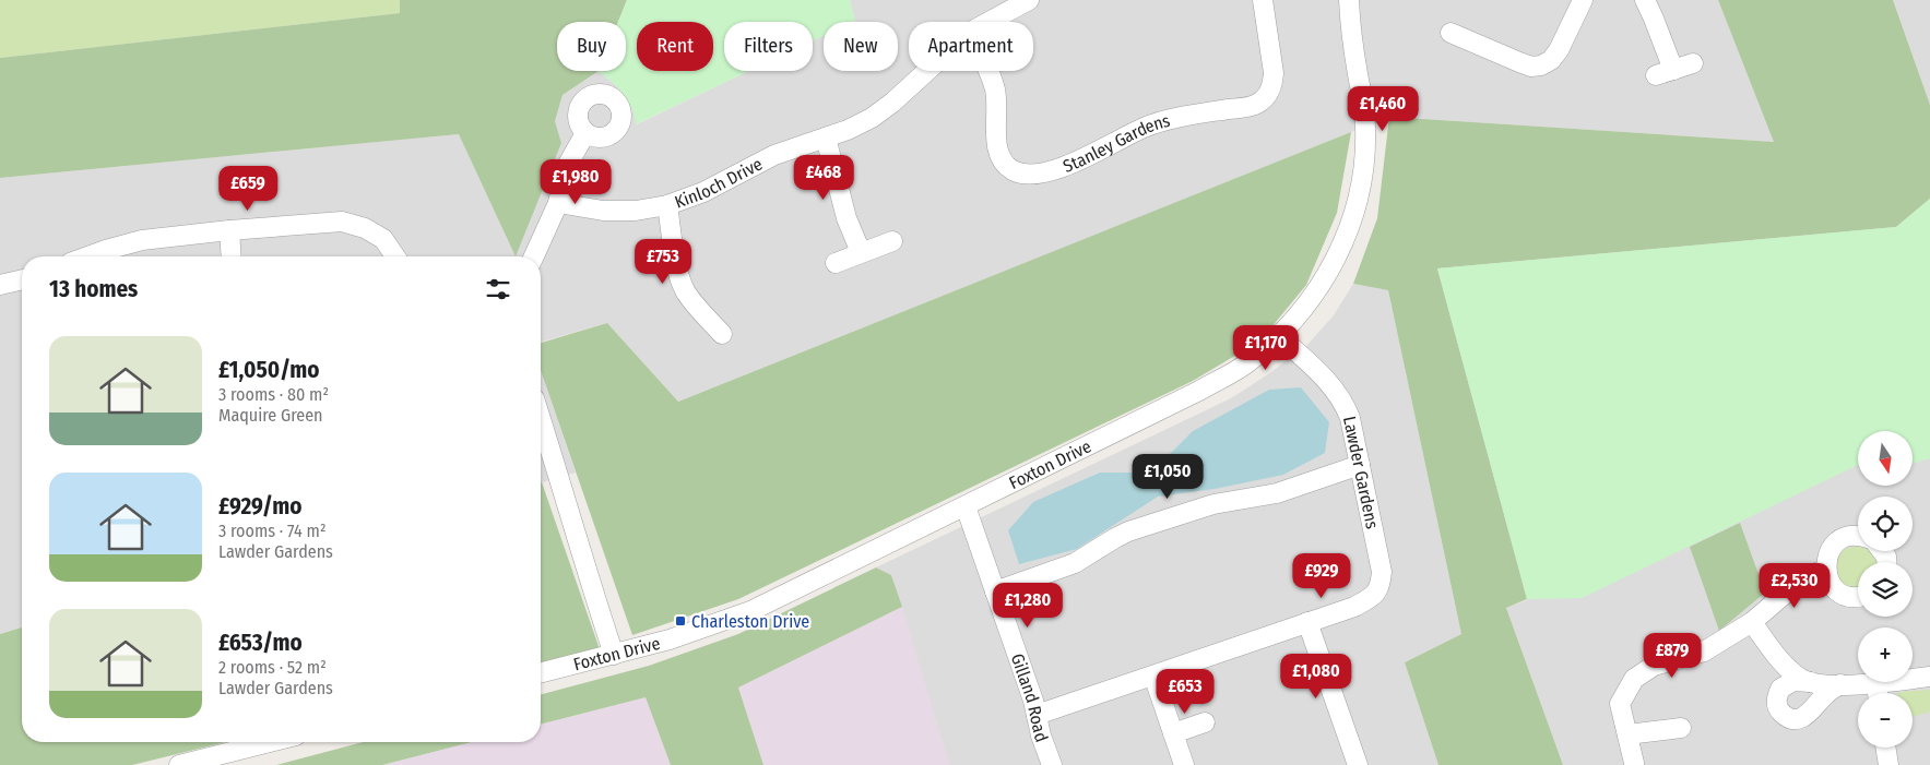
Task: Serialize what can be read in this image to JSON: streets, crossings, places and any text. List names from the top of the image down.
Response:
{
  "streets": {
    "street": [
      "Stanley Gardens",
      "Kinloch Drive",
      "Foxton Drive",
      "Lawder Gardens",
      "Gilland Road"
    ]
  },
  "crossings": [
    ["Foxton Drive", "Lawder Gardens"],
    ["Foxton Drive", "Gilland Road"],
    ["Lawder Gardens", "Gilland Road"]
  ],
  "places": {
    "transit": ["Charleston Drive"]
  },
  "north": "bottom",
  "page": {
    "chip": [
      "Buy",
      "Rent",
      "Filters",
      "New",
      "Apartment"
    ],
    "price": [
      "£1,460",
      "£468",
      "£1,980",
      "£659",
      "£753",
      "£1,170",
      "£1,050",
      "£929",
      "£2,530",
      "£1,280",
      "£879",
      "£1,080",
      "£653"
    ],
    "heading": "13 homes",
    "list": [
      {
        "name": "£1,050/mo",
        "note": "3 rooms · 80 m² · Maquire Green"
      },
      {
        "name": "£929/mo",
        "note": "3 rooms · 74 m² · Lawder Gardens"
      },
      {
        "name": "£653/mo",
        "note": "2 rooms · 52 m² · Lawder Gardens"
      }
    ],
    "map_buttons": ["+", "−"]
  }
}
